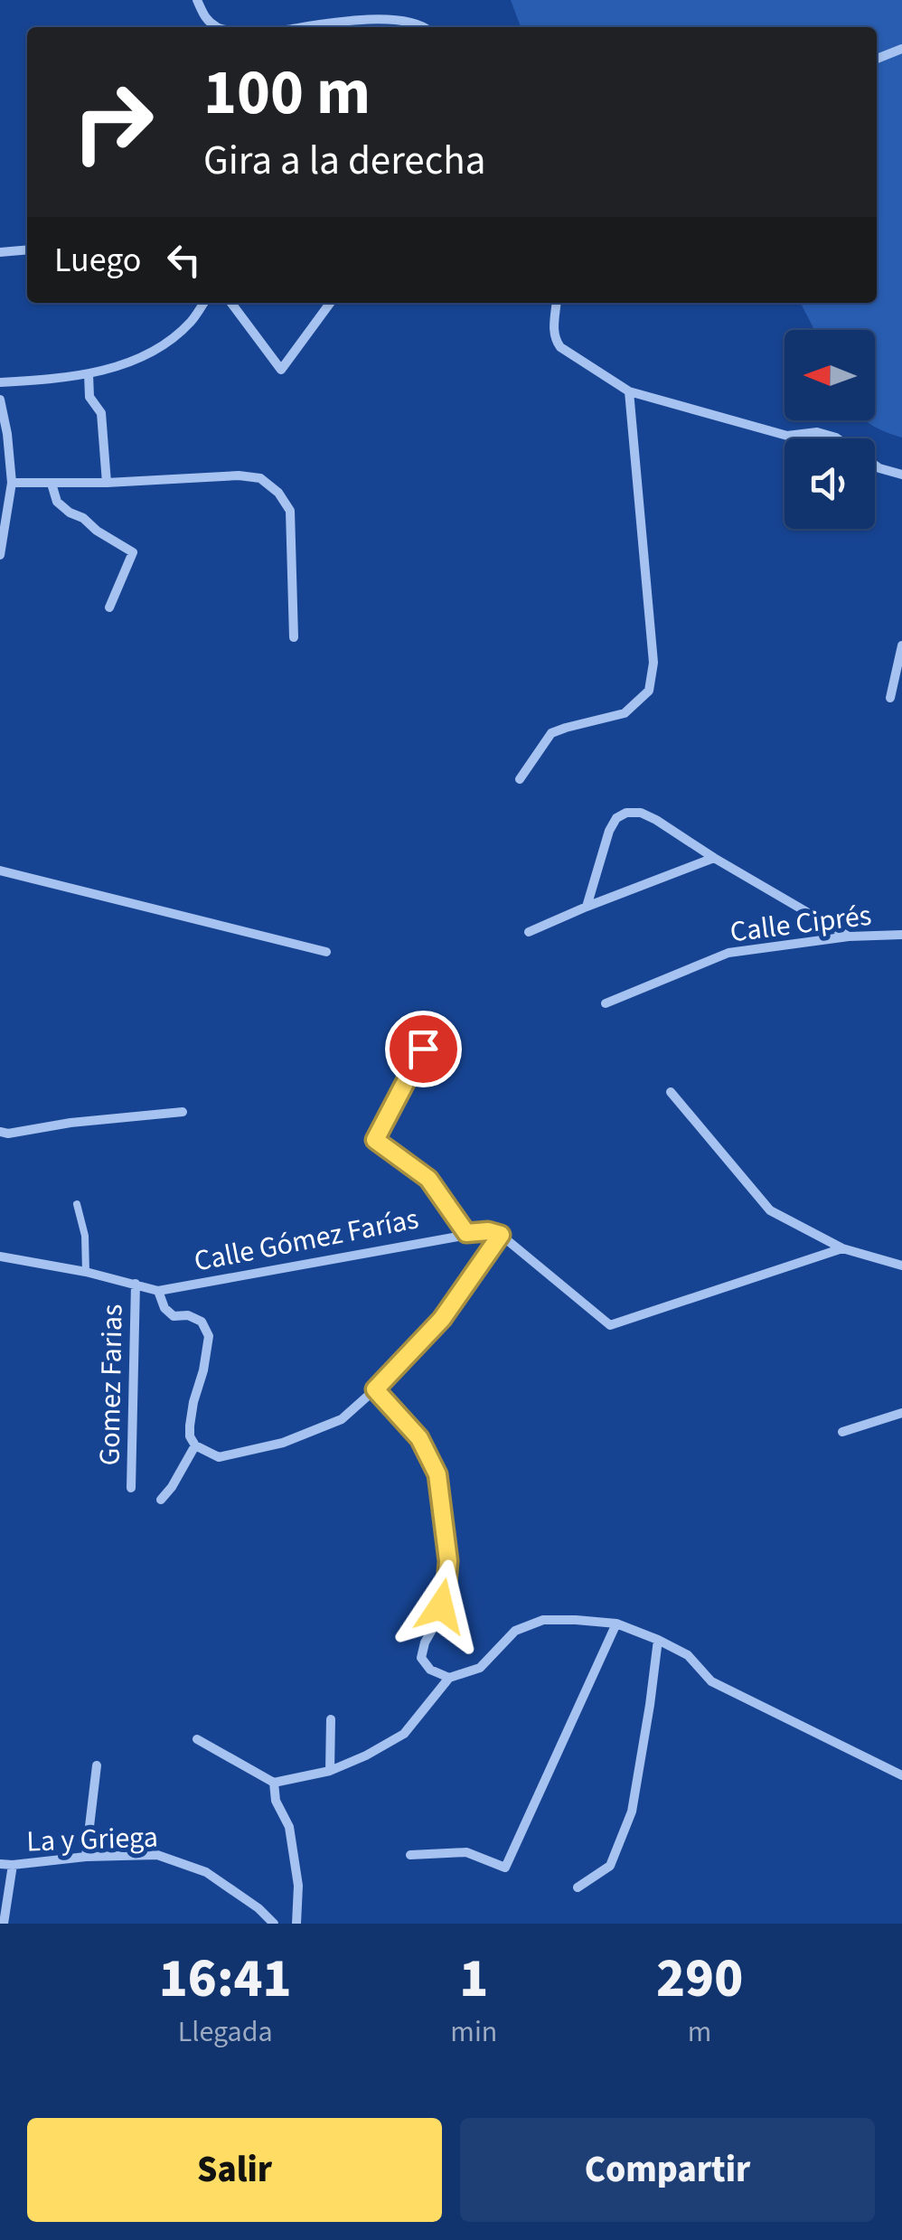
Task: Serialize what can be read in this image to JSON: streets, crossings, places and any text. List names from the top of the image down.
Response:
{
  "streets": {
    "street": [
      "Calle Ciprés",
      "Calle Gómez Farías",
      "Gomez Farias",
      "La y Griega"
    ]
  },
  "crossings": [
    ["Calle Gómez Farías", "Gomez Farias"]
  ],
  "north": "left",
  "page": {
    "turn": ["100 m", "Gira a la derecha"],
    "then": "Luego",
    "eta": [
      "16:41",
      "Llegada",
      "1",
      "min",
      "290",
      "m"
    ],
    "buttons": ["Salir", "Compartir"]
  }
}
